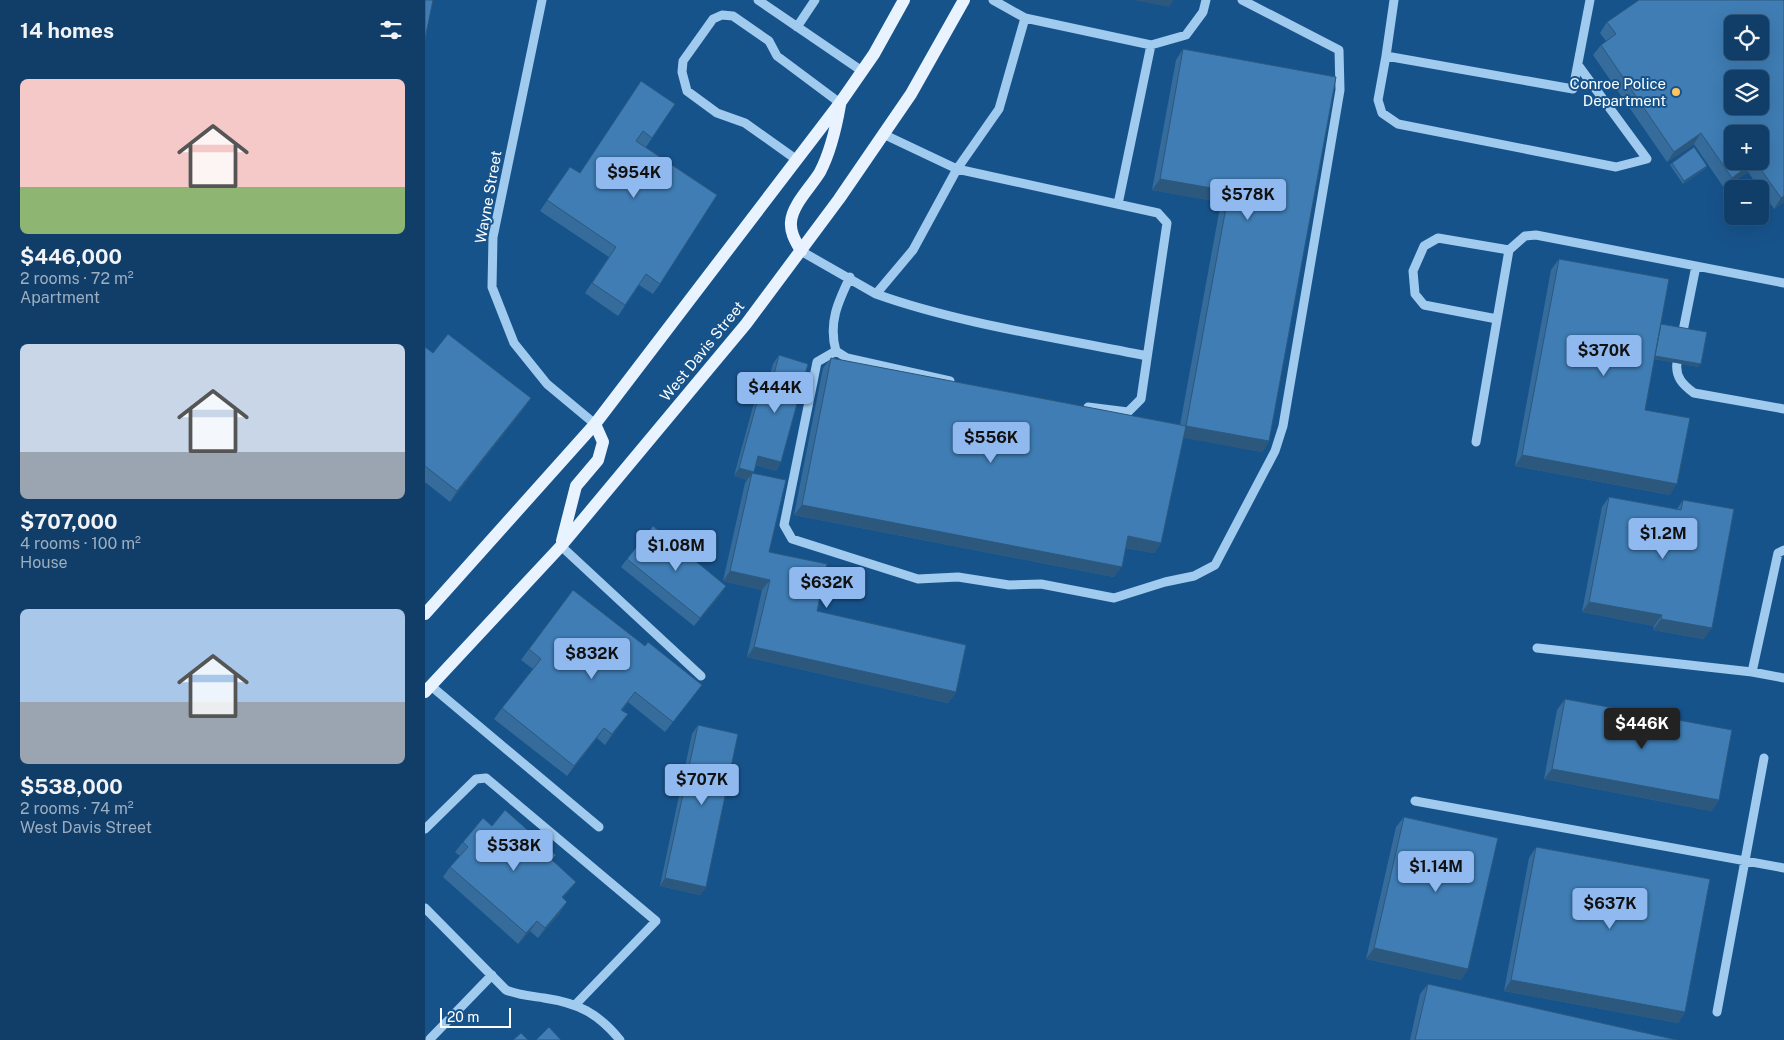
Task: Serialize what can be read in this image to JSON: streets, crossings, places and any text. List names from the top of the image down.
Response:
{
  "streets": {
    "main road": ["West Davis Street"],
    "street": ["Wayne Street"]
  },
  "places": ["Conroe Police Department"],
  "scale_bar": "20 m",
  "page": {
    "heading": "14 homes",
    "map_buttons": ["+", "−"],
    "list": [
      {
        "name": "$446,000",
        "note": "2 rooms · 72 m² · Apartment"
      },
      {
        "name": "$707,000",
        "note": "4 rooms · 100 m² · House"
      },
      {
        "name": "$538,000",
        "note": "2 rooms · 74 m² · West Davis Street"
      }
    ],
    "price": [
      "$954K",
      "$578K",
      "$370K",
      "$444K",
      "$556K",
      "$1.2M",
      "$1.08M",
      "$632K",
      "$832K",
      "$446K",
      "$707K",
      "$538K",
      "$1.14M",
      "$637K"
    ],
    "scale": "20 m"
  }
}
